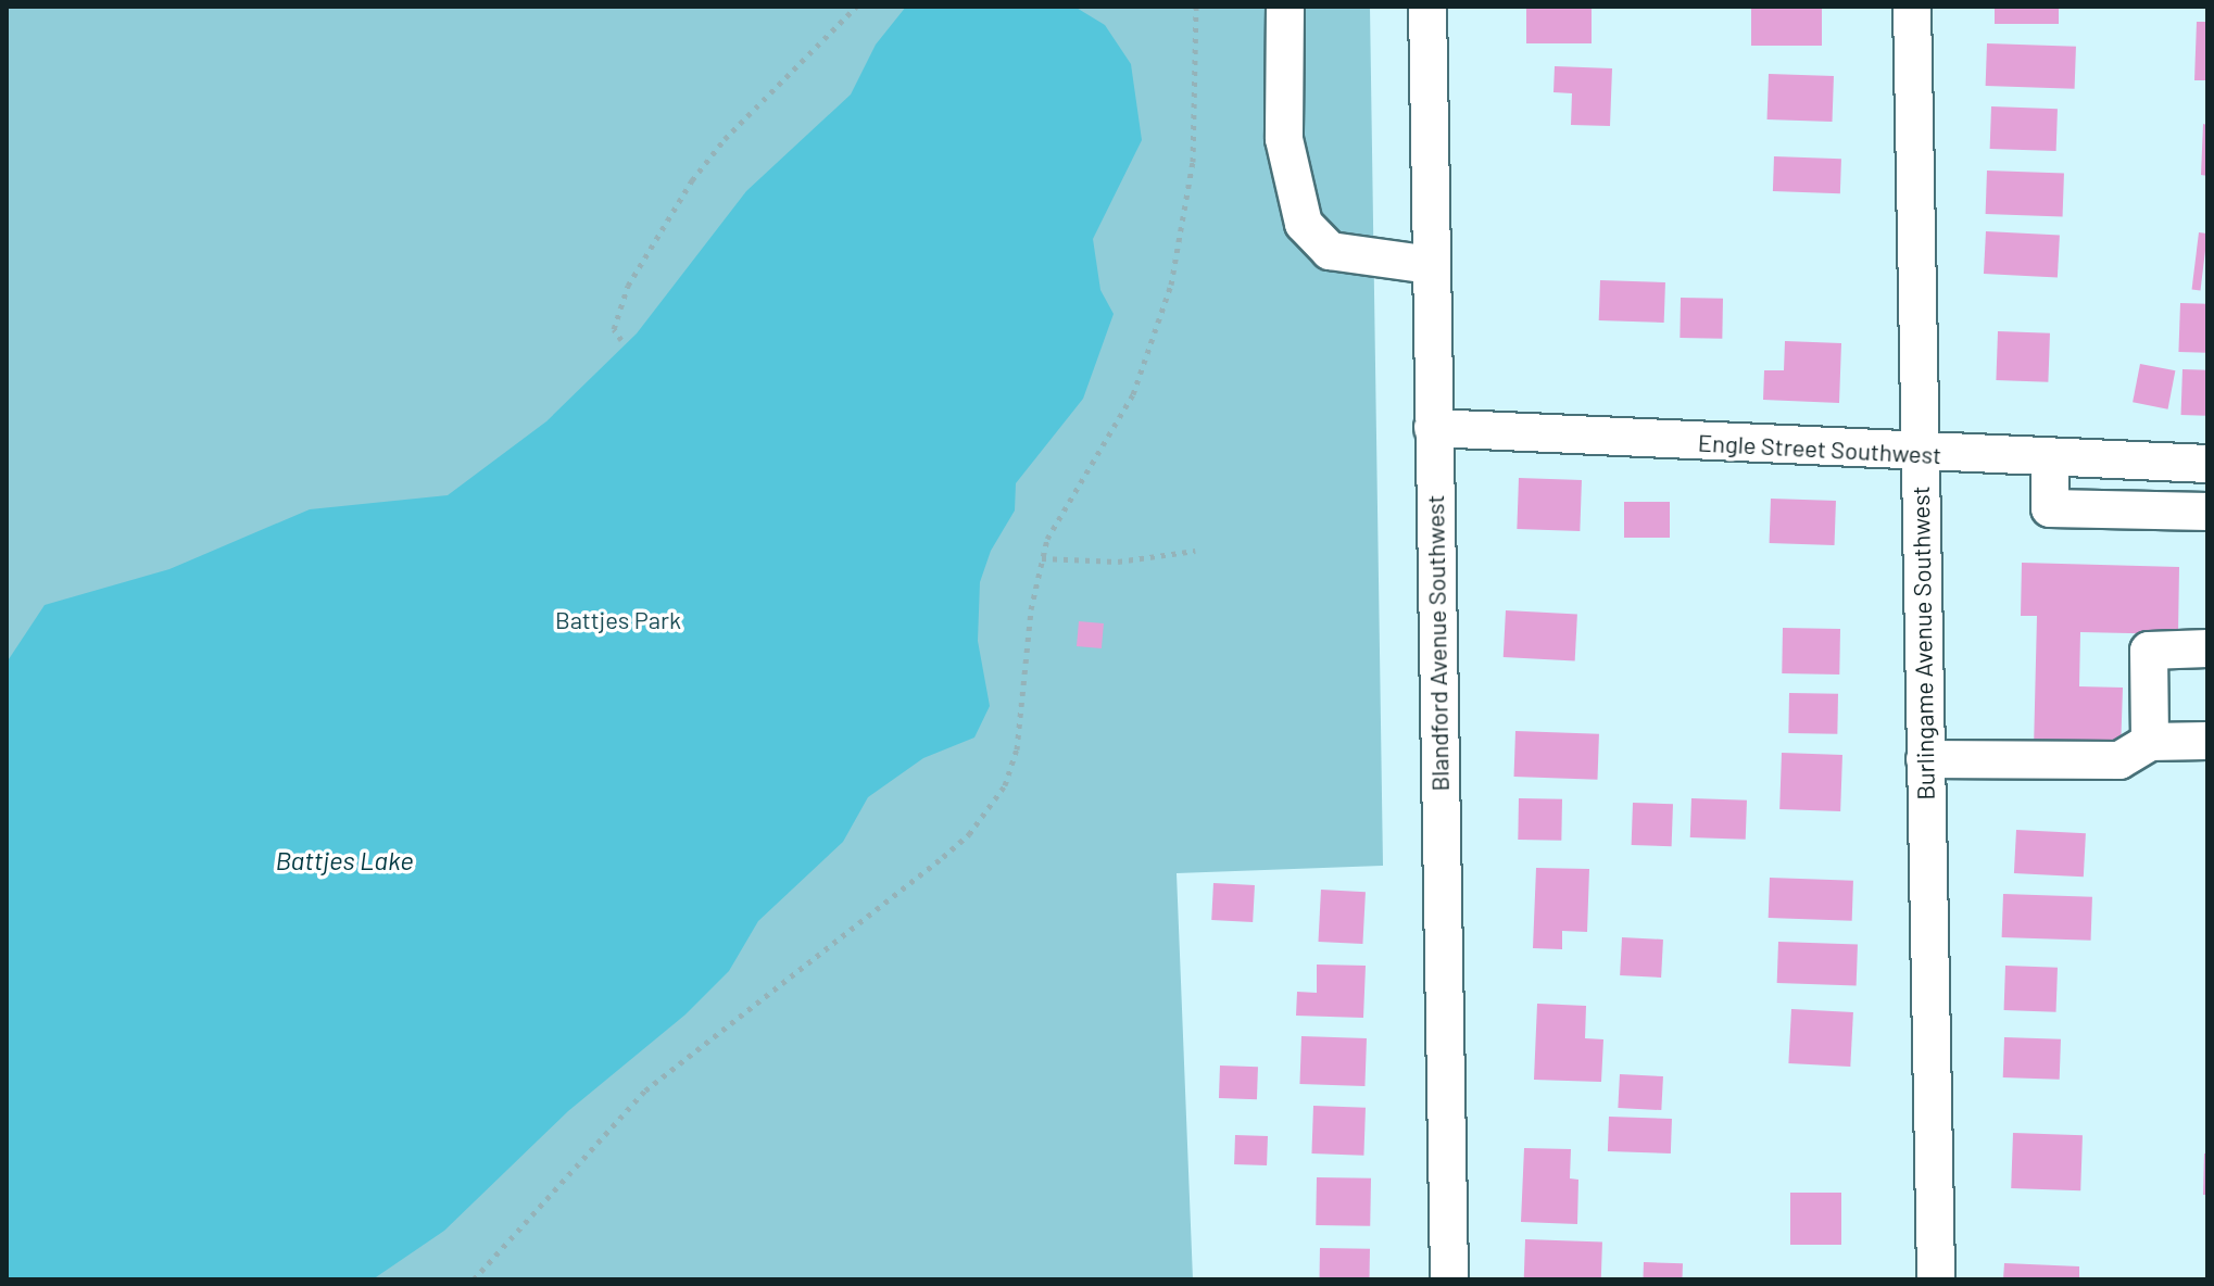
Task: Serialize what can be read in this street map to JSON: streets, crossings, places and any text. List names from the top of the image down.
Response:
{
  "streets": {
    "street": ["Engle Street Southwest", "Blandford Avenue Southwest", "Burlingame Avenue Southwest"]
  },
  "crossings": [
    ["Engle Street Southwest", "Blandford Avenue Southwest"],
    ["Engle Street Southwest", "Burlingame Avenue Southwest"]
  ],
  "water": ["Battjes Lake"],
  "parks": ["Battjes Park"]
}
